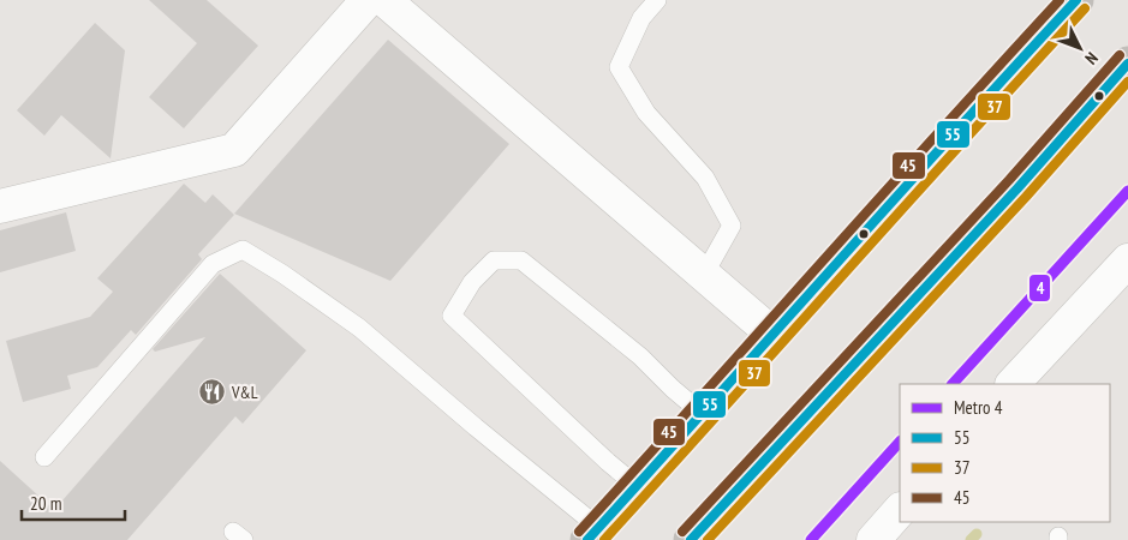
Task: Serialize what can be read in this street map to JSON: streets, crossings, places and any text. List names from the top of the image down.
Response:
{
  "places": {
    "restaurant": ["V&L"]
  },
  "lines": [
    "transit line 55",
    "transit line 45",
    "transit line 37",
    "metro line 4"
  ],
  "legend": [
    "Metro 4",
    "55",
    "37",
    "45"
  ],
  "scale_bar": "20 m",
  "north": "bottom right"
}
